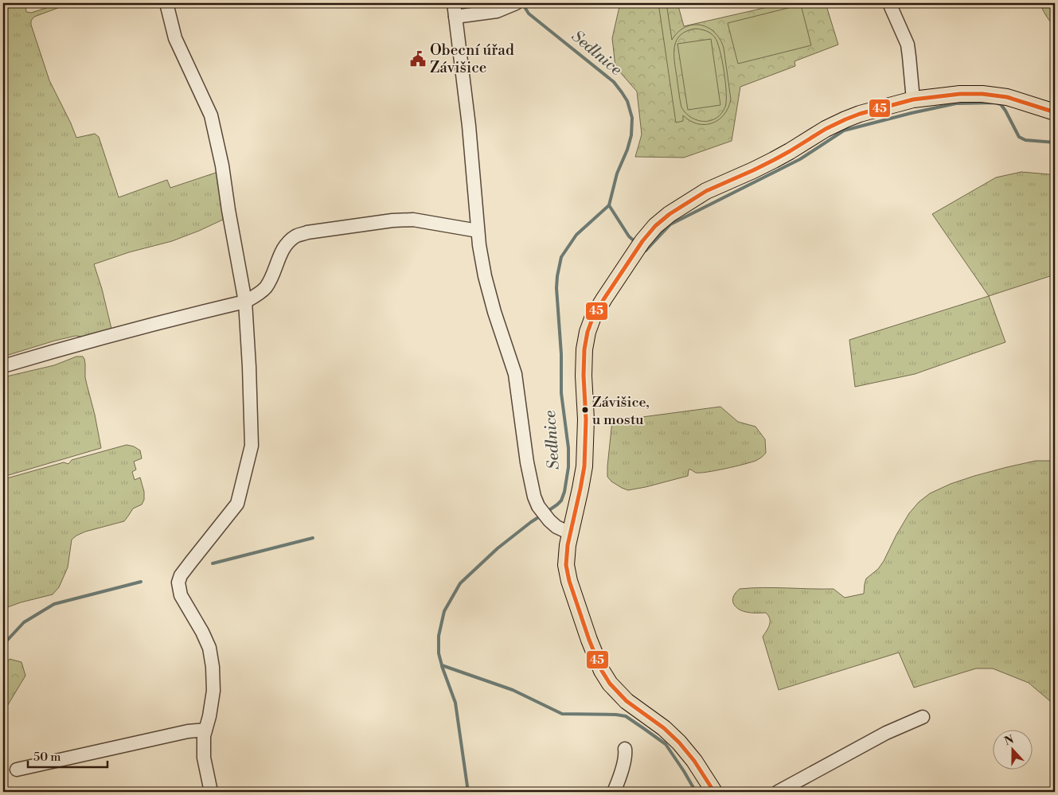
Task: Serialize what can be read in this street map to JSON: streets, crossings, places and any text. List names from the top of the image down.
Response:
{
  "water": ["Sedlnice"],
  "places": {
    "public building": ["Obecní úřad Závišice"],
    "other": ["Závišice, u mostu"]
  },
  "lines": ["transit line 45"],
  "scale_bar": "50 m",
  "north": "top"
}
